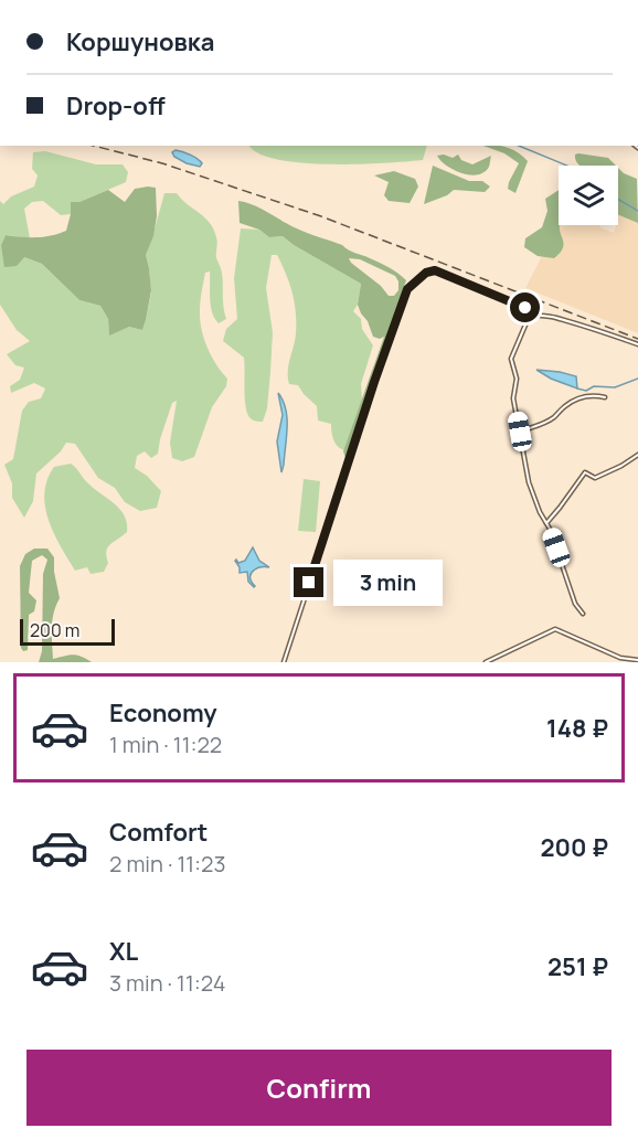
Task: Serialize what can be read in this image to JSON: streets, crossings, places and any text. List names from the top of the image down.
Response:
{
  "scale_bar": "200 m",
  "page": {
    "banner": ["Коршуновка", "Drop-off"],
    "bubble": "3 min",
    "scale": "200 m",
    "list": [
      {
        "name": "Economy",
        "note": "1 min · 11:22",
        "value": "148 ₽"
      },
      {
        "name": "Comfort",
        "note": "2 min · 11:23",
        "value": "200 ₽"
      },
      {
        "name": "XL",
        "note": "3 min · 11:24",
        "value": "251 ₽"
      }
    ],
    "buttons": "Confirm"
  }
}
